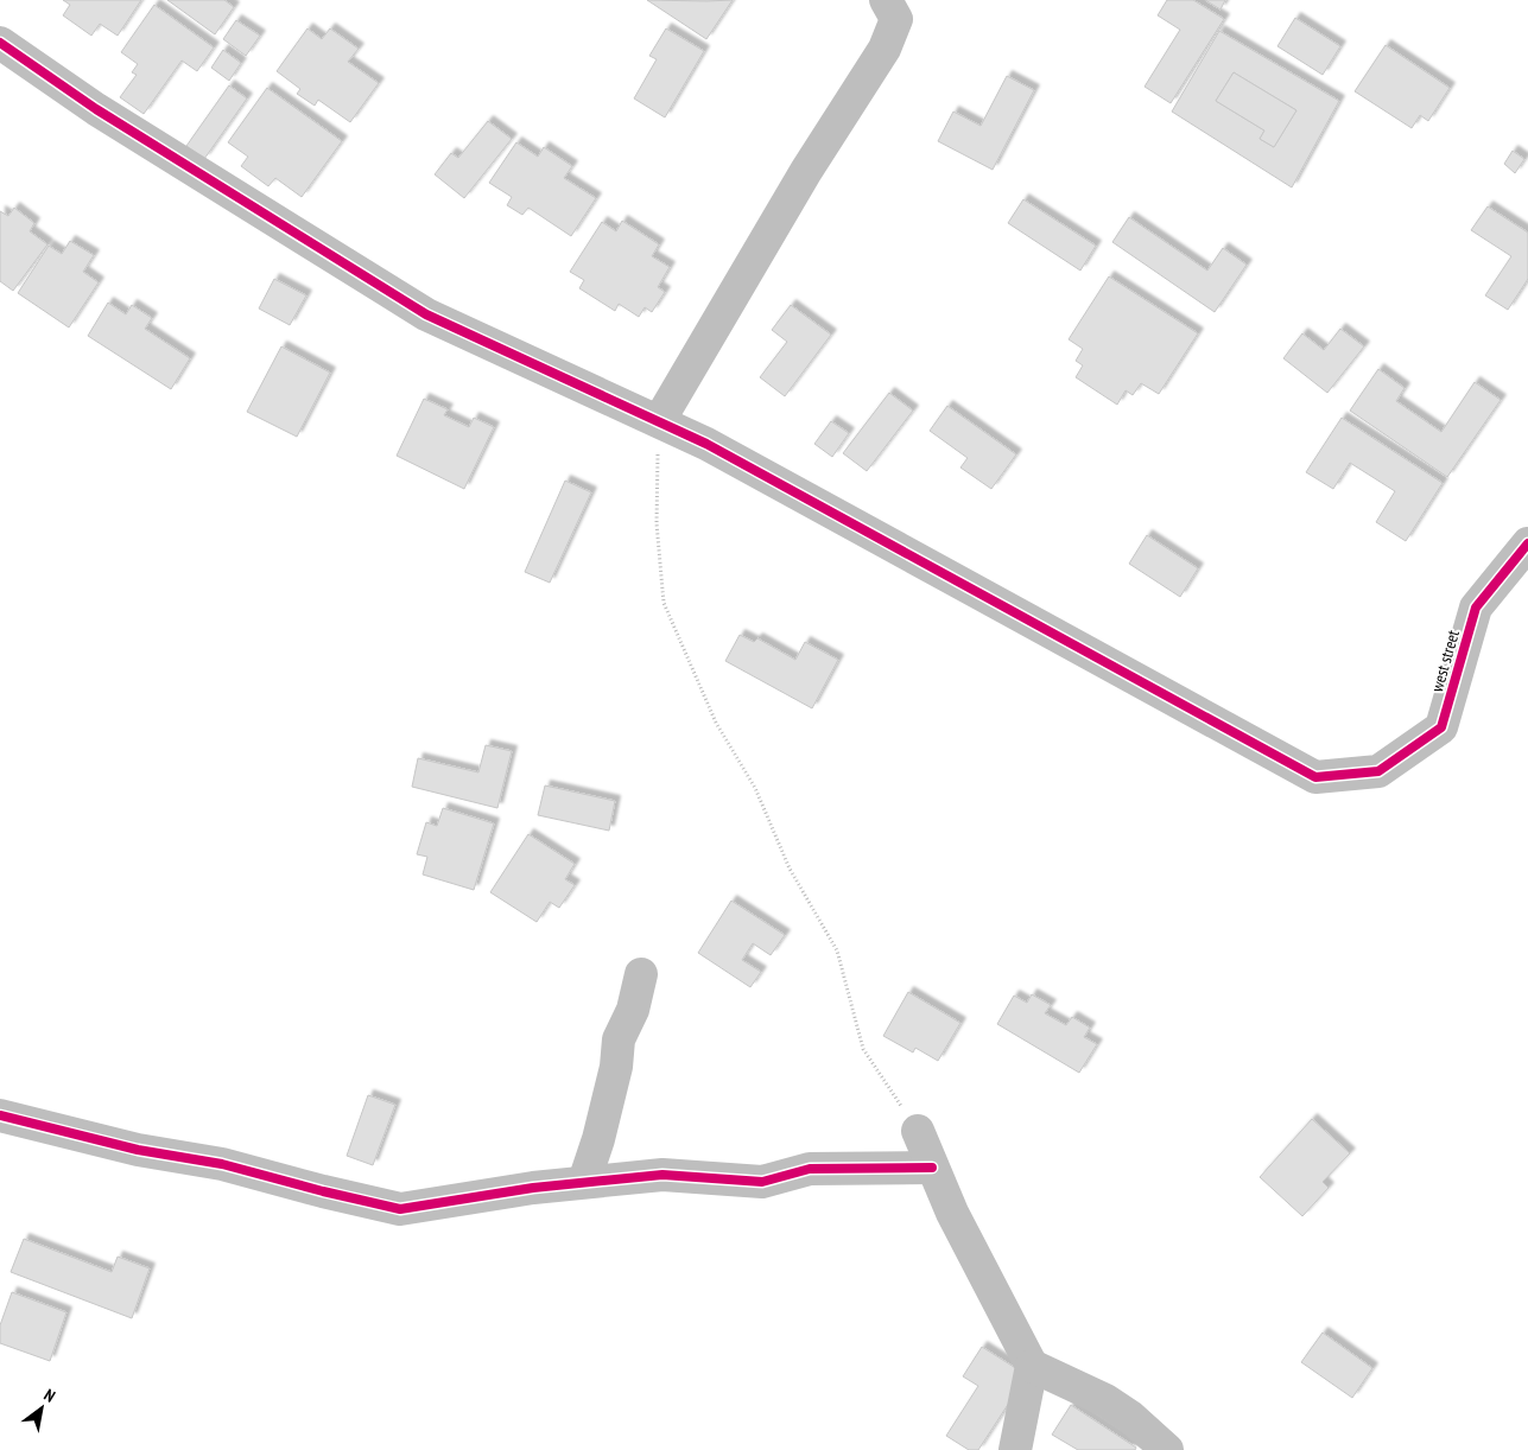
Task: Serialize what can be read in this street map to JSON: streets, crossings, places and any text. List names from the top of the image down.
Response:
{
  "streets": {
    "street": ["west street"]
  },
  "north": "top right"
}
